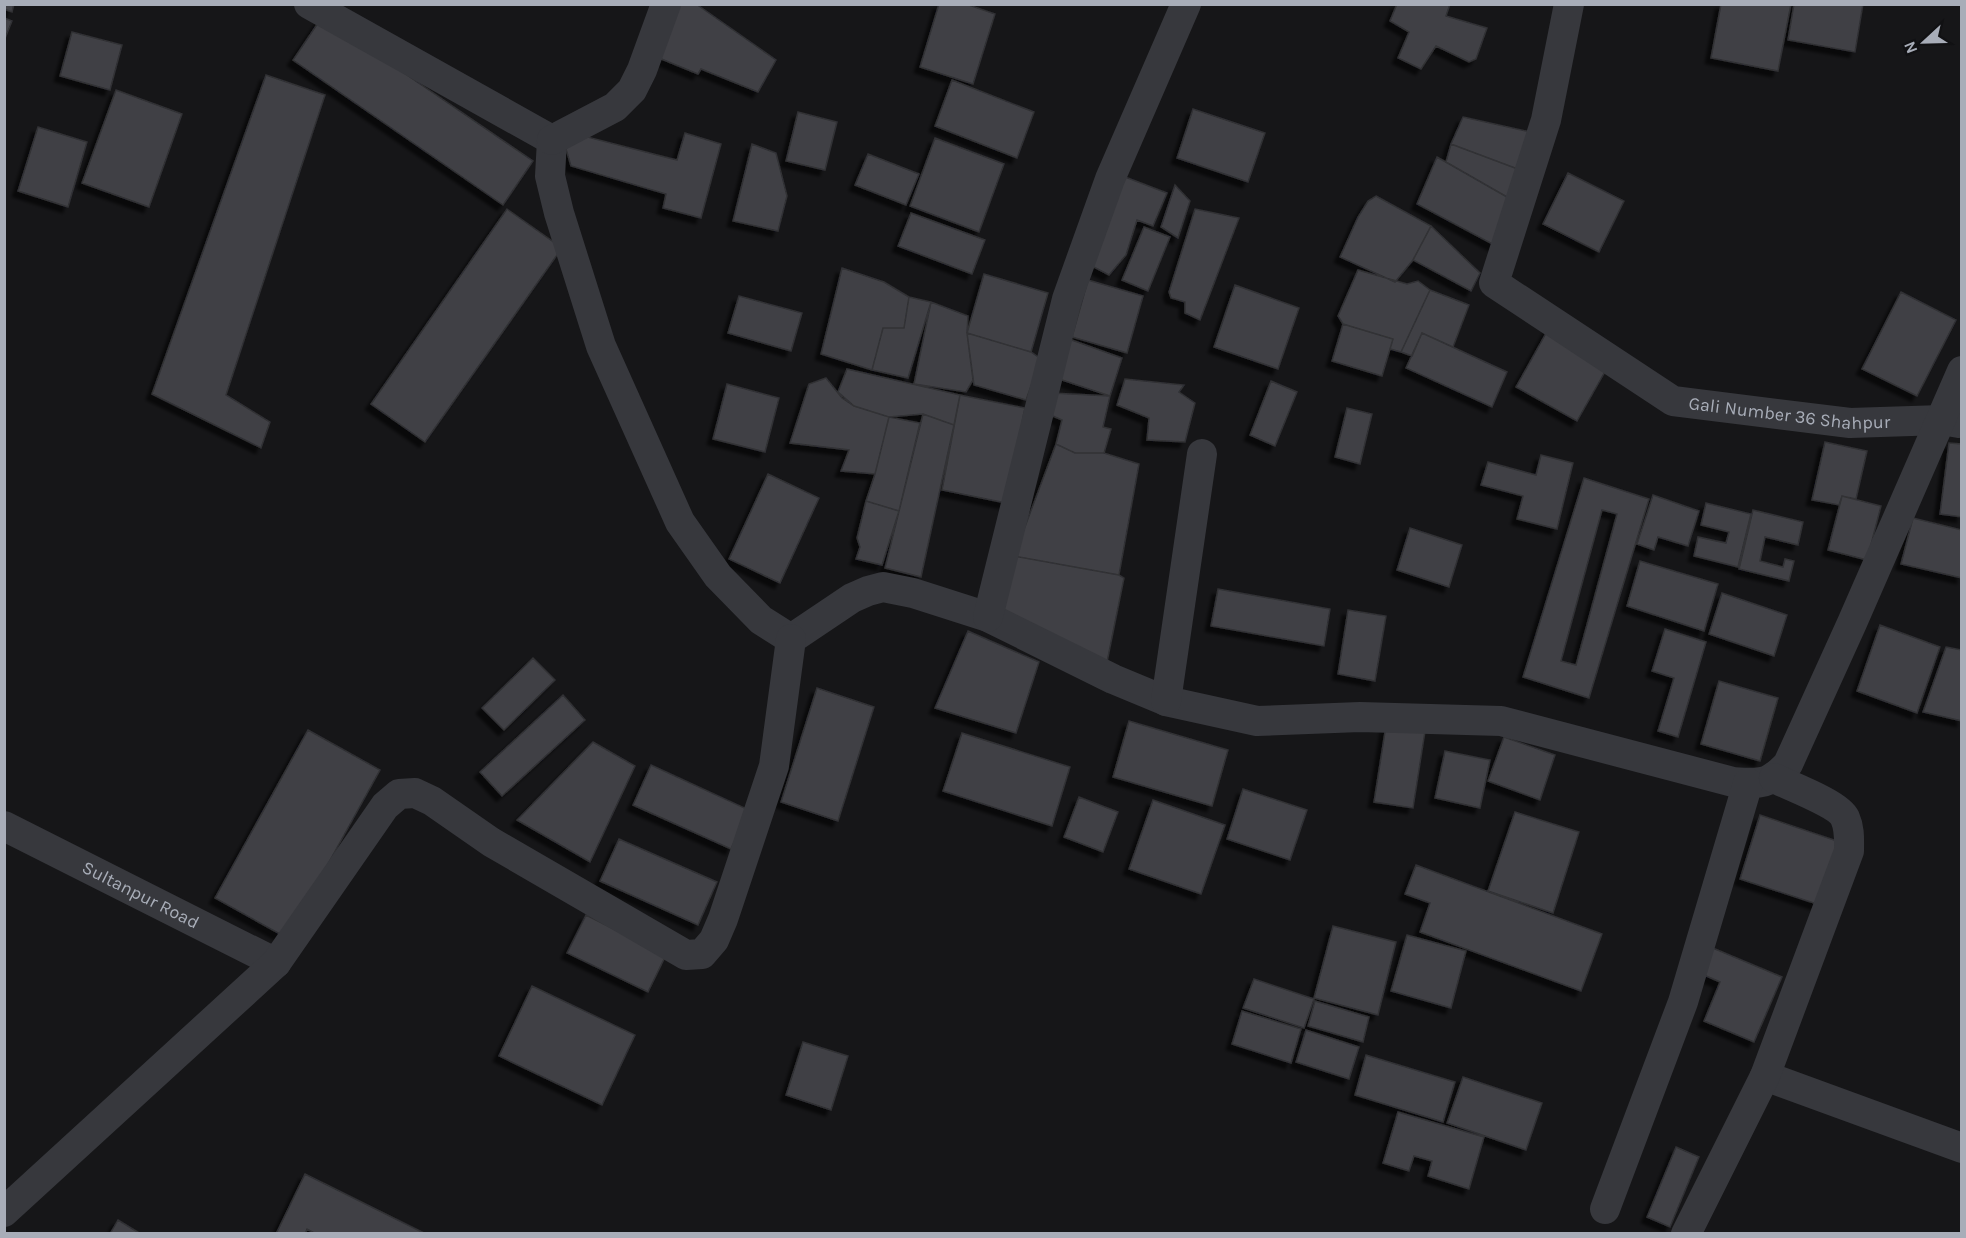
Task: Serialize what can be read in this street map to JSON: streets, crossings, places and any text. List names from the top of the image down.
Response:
{
  "streets": {
    "street": ["Gali Number 36 Shahpur", "Sultanpur Road"]
  },
  "north": "left"
}
